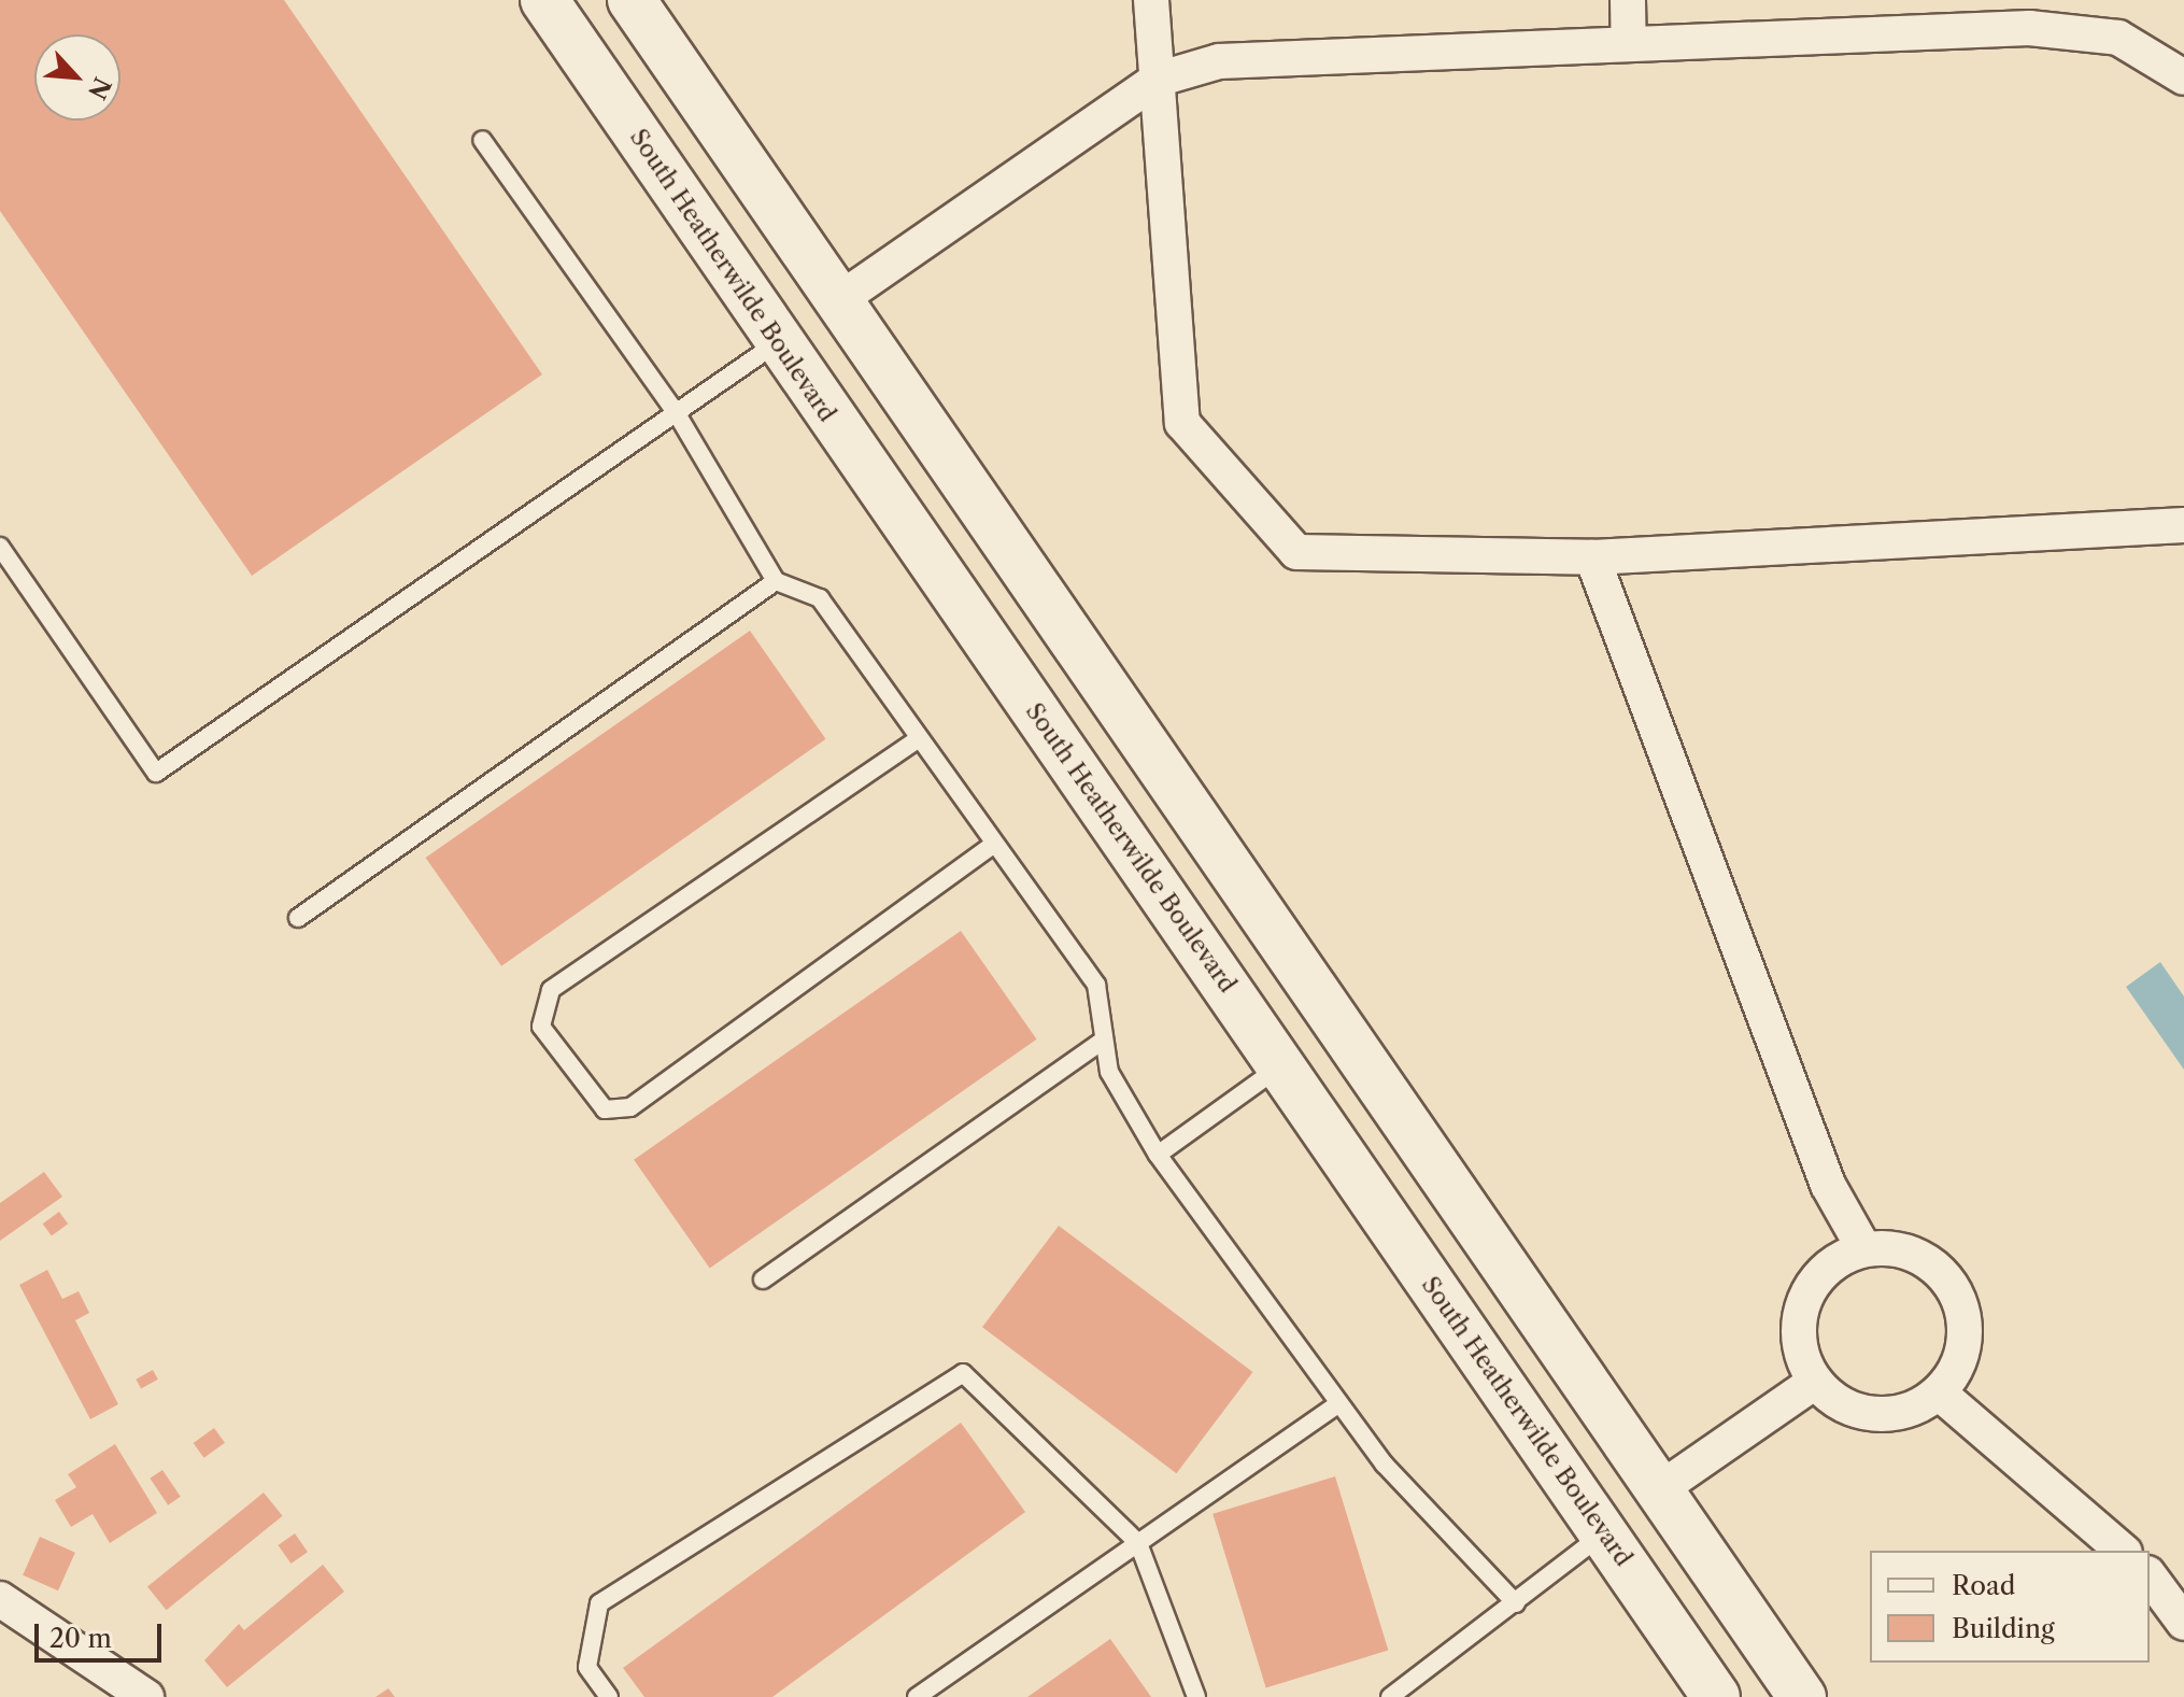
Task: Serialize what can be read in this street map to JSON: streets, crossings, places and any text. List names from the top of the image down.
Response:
{
  "streets": {
    "main road": ["South Heatherwilde Boulevard"]
  },
  "legend": ["Road", "Building"],
  "scale_bar": "20 m",
  "north": "bottom right"
}
